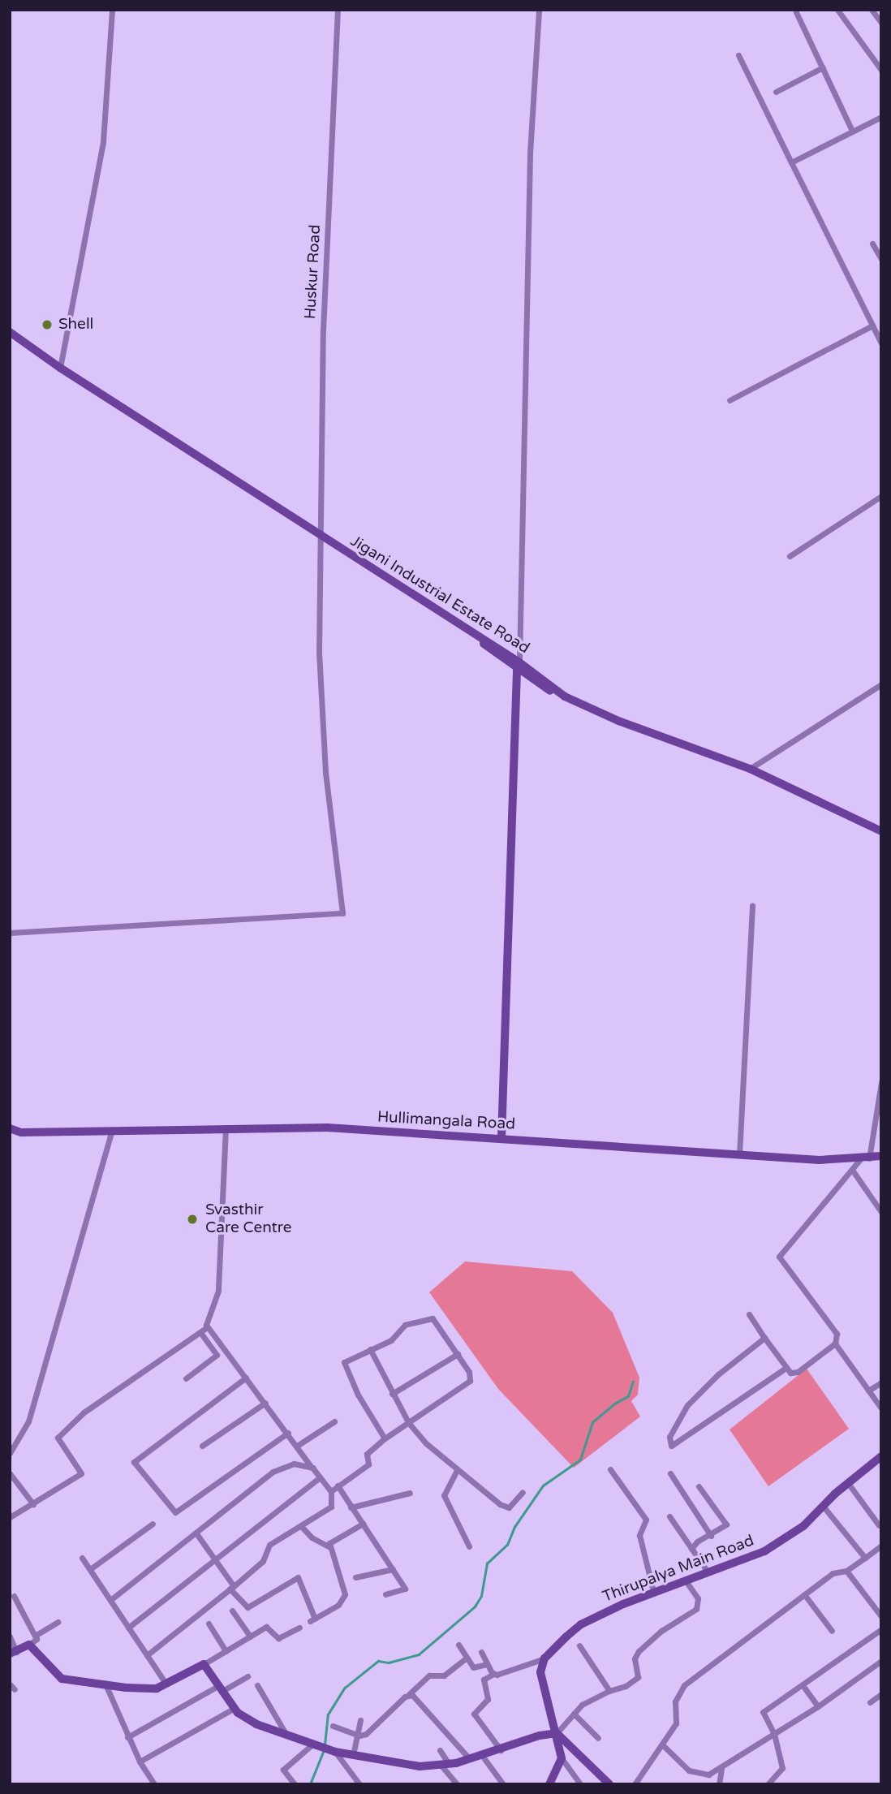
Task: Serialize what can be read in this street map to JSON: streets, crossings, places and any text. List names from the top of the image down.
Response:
{
  "streets": {
    "street": [
      "Huskur Road",
      "Jigani Industrial Estate Road",
      "Hullimangala Road",
      "Thirupalya Main Road"
    ]
  },
  "crossings": [
    ["Huskur Road", "Jigani Industrial Estate Road"]
  ],
  "places": ["Shell", "Svasthir Care Centre"]
}
